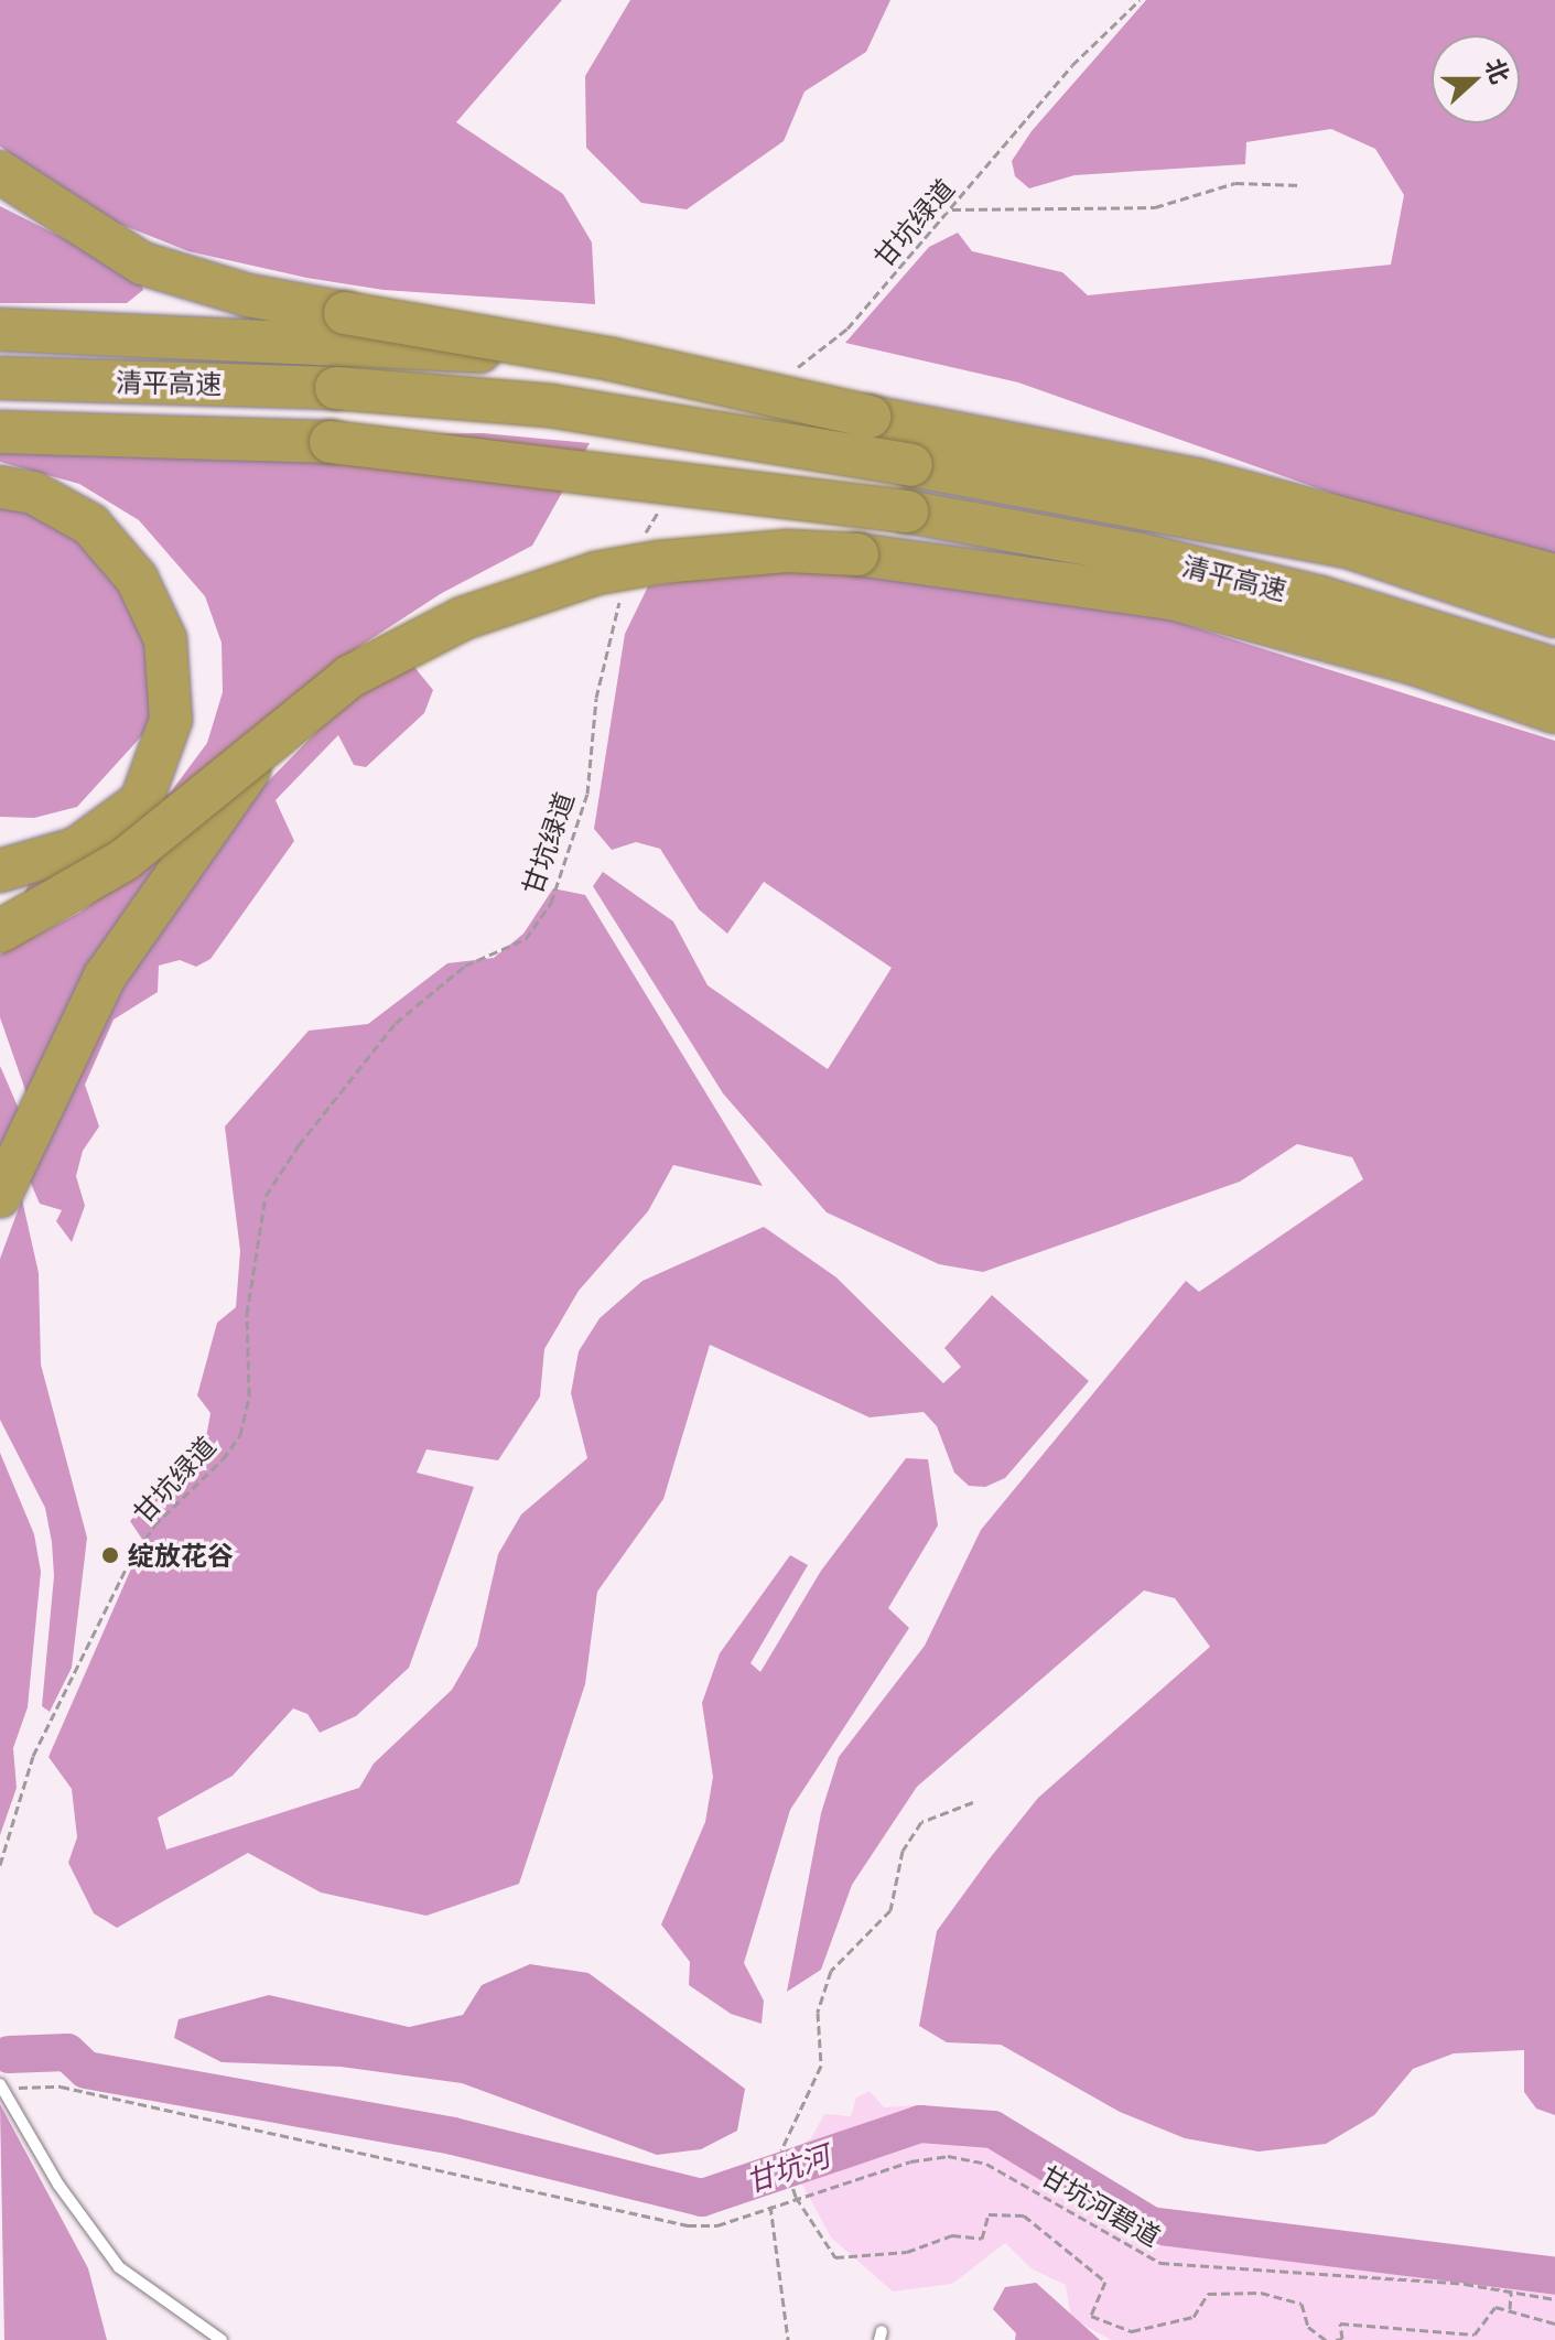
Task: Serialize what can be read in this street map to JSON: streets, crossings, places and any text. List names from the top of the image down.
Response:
{
  "streets": {
    "highway": ["清平高速"],
    "path": ["甘坑绿道", "甘坑河碧道"]
  },
  "water": ["甘坑河"],
  "places": ["绽放花谷"],
  "north": "right"
}
